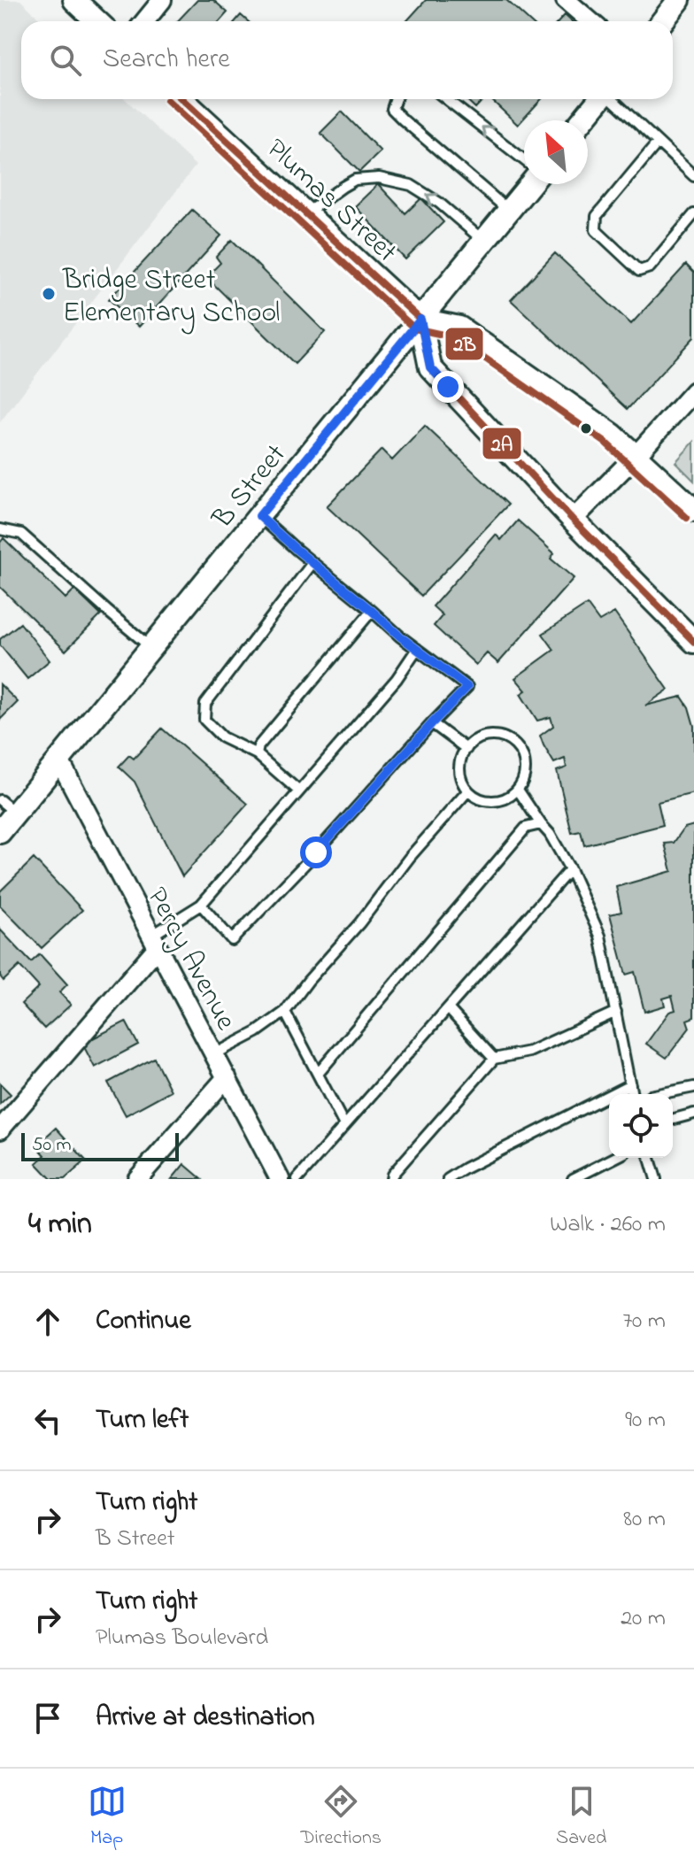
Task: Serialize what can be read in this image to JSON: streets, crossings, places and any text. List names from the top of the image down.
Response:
{
  "streets": {
    "street": ["Plumas Street", "B Street", "Percy Avenue"]
  },
  "crossings": [
    ["Plumas Street", "B Street"],
    ["B Street", "Percy Avenue"]
  ],
  "places": ["Bridge Street Elementary School"],
  "lines": ["transit line 2A", "transit line 2B"],
  "scale_bar": "50 m",
  "north": "top left",
  "page": {
    "search": "Search here",
    "scale": "50 m",
    "heading": ["4 min", "Walk · 260 m"],
    "list": [
      ["Continue", "70 m"],
      ["Turn left", "90 m"],
      ["Turn right", "B Street", "80 m"],
      ["Turn right", "Plumas Boulevard", "20 m"],
      "Arrive at destination"
    ],
    "nav": ["Map", "Directions", "Saved"]
  }
}
